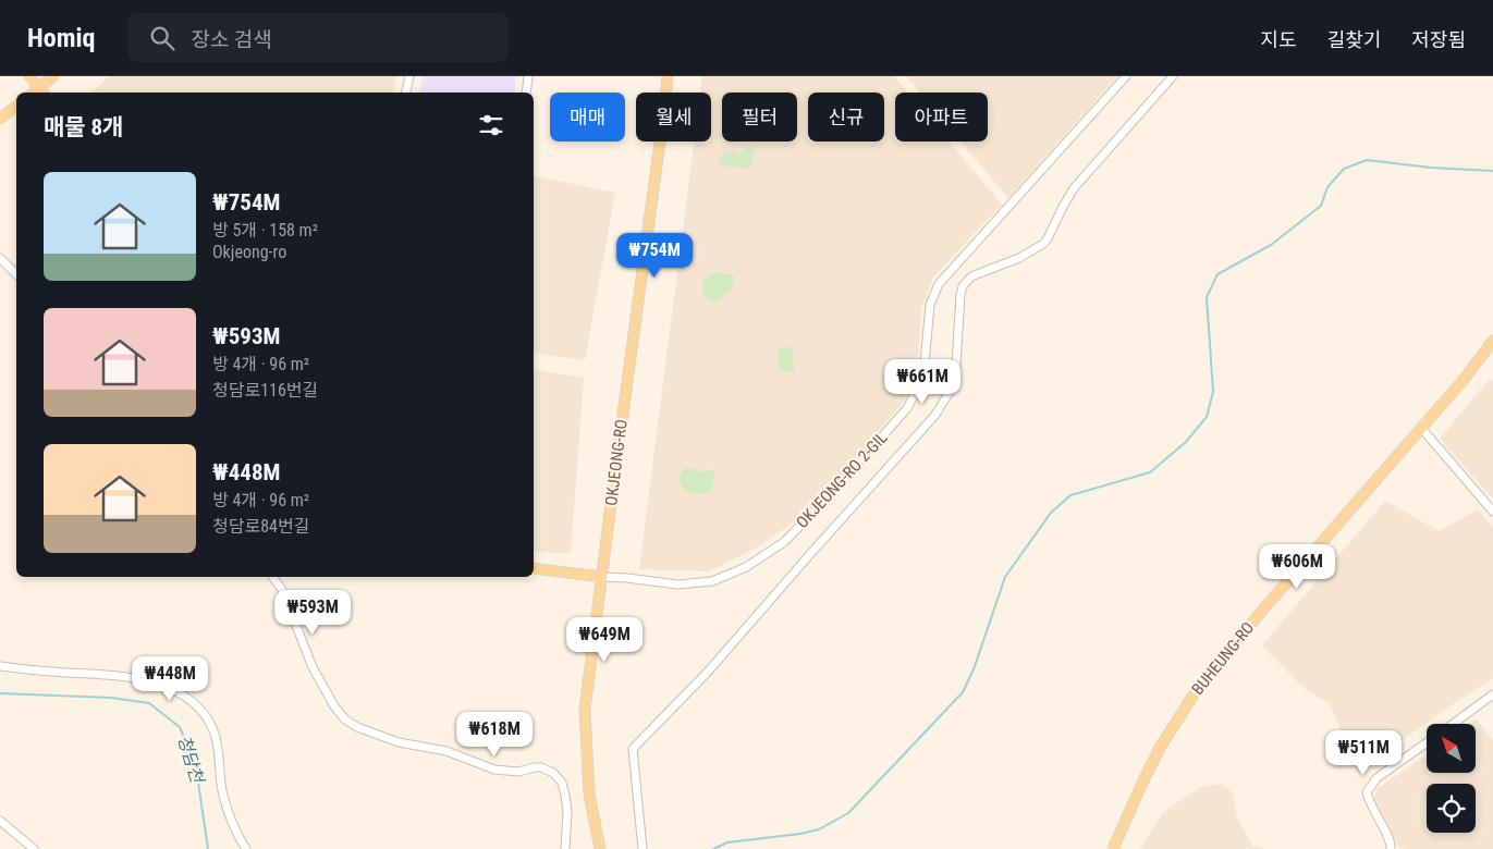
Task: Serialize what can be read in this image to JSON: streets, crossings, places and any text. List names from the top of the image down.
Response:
{
  "streets": {
    "main road": ["OKJEONG-RO", "BUHEUNG-RO"],
    "street": ["OKJEONG-RO 2-GIL"]
  },
  "crossings": [
    ["OKJEONG-RO", "OKJEONG-RO 2-GIL"]
  ],
  "water": ["청담천"],
  "north": "top left",
  "page": {
    "header": "Homiq",
    "search": "장소 검색",
    "nav": ["지도", "길찾기", "저장됨"],
    "chip": [
      "매매",
      "월세",
      "필터",
      "신규",
      "아파트"
    ],
    "heading": "매물 8개",
    "list": [
      {
        "name": "₩754M",
        "note": "방 5개 · 158 m² · Okjeong-ro"
      },
      {
        "name": "₩593M",
        "note": "방 4개 · 96 m² · 청담로116번길"
      },
      {
        "name": "₩448M",
        "note": "방 4개 · 96 m² · 청담로84번길"
      }
    ],
    "price": [
      "₩754M",
      "₩661M",
      "₩606M",
      "₩593M",
      "₩649M",
      "₩448M",
      "₩618M",
      "₩511M"
    ]
  }
}
